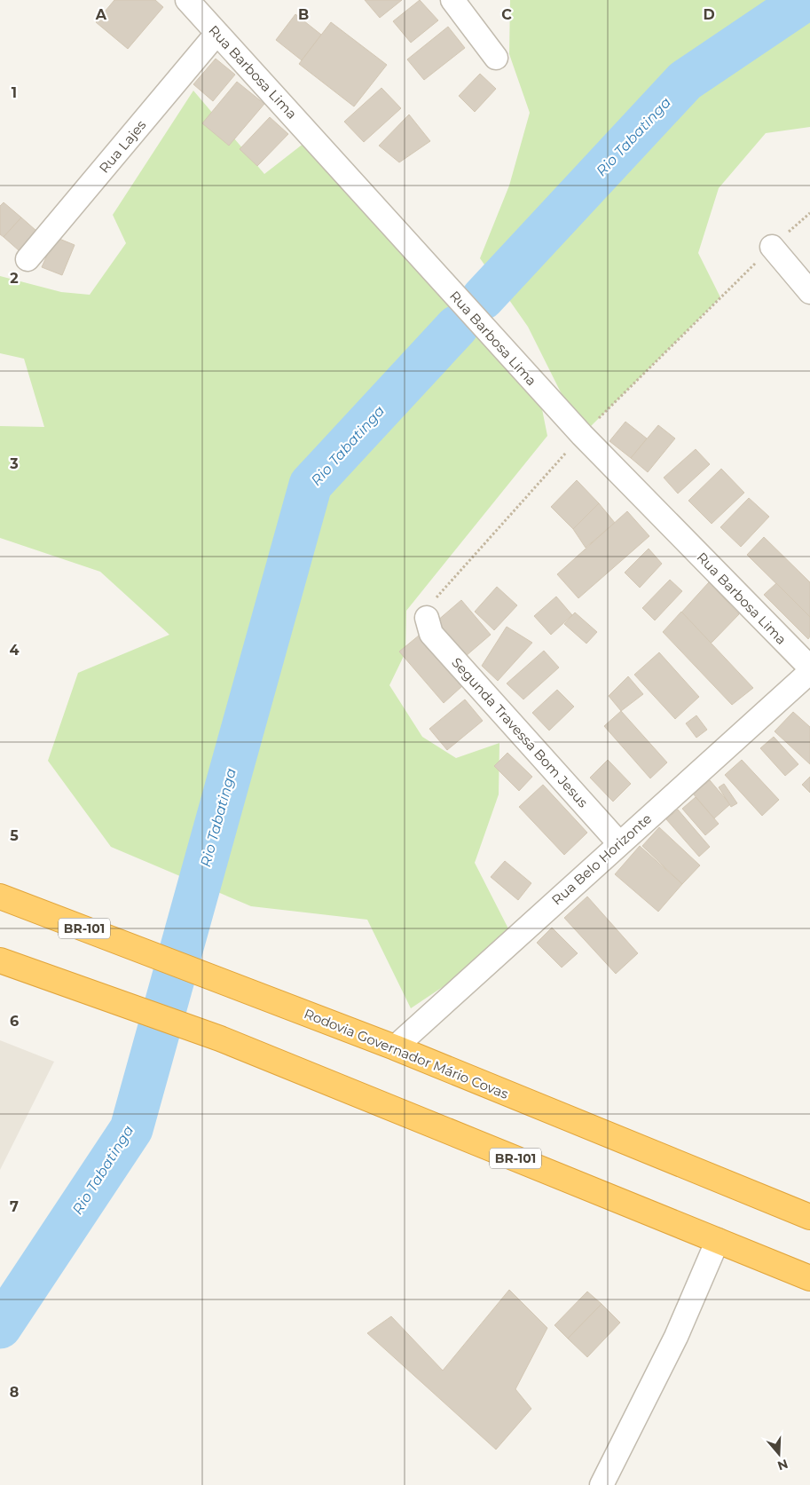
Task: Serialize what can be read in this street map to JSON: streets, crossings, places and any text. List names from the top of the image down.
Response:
{
  "streets": {
    "highway": ["BR-101", "Rodovia Governador Mário Covas"],
    "street": [
      "Rua Barbosa Lima",
      "Rua Lajes",
      "Segunda Travessa Bom Jesus",
      "Rua Belo Horizonte"
    ]
  },
  "crossings": [
    ["Rua Barbosa Lima", "Rua Lajes"],
    ["Segunda Travessa Bom Jesus", "Rua Belo Horizonte"],
    ["Rua Belo Horizonte", "Rodovia Governador Mário Covas"]
  ],
  "water": ["Rio Tabatinga"],
  "north": "bottom",
  "grid": {
    "columns": [
      "A",
      "B",
      "C",
      "D"
    ],
    "rows": [
      "1",
      "2",
      "3",
      "4",
      "5",
      "6",
      "7",
      "8"
    ]
  }
}
